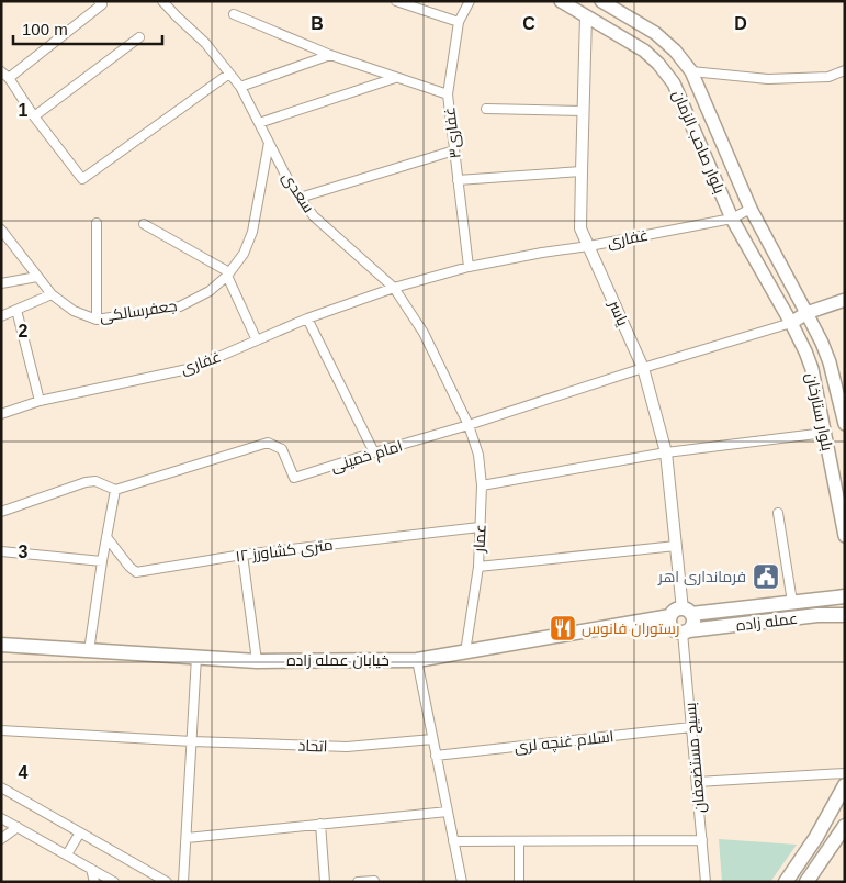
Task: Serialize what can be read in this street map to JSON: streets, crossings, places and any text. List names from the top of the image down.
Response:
{
  "streets": {
    "main road": [
      "بلوار صاحب الزمان",
      "بلوار ستارخان",
      "عمله زاده",
      "خیابان عمله زاده"
    ],
    "street": [
      "غفاری۳",
      "سعدی",
      "غفاری",
      "جعفرسالکی",
      "یاسر",
      "امام خمینی",
      "عمار",
      "۱۲ متری کشاورز",
      "اسلام غنچه لری",
      "اتحاد",
      "بسیج مستضعفان"
    ]
  },
  "crossings": [
    ["غفاری۳", "غفاری"],
    ["بلوار صاحب الزمان", "غفاری"],
    ["بلوار صاحب الزمان", "یاسر"],
    ["بلوار صاحب الزمان", "بلوار ستارخان"],
    ["بلوار صاحب الزمان", "امام خمینی"],
    ["سعدی", "غفاری"],
    ["سعدی", "جعفرسالکی"],
    ["غفاری", "یاسر"],
    ["یاسر", "امام خمینی"],
    ["یاسر", "عمله زاده"],
    ["یاسر", "خیابان عمله زاده"],
    ["یاسر", "بسیج مستضعفان"],
    ["بلوار ستارخان", "امام خمینی"],
    ["امام خمینی", "عمار"],
    ["عمار", "۱۲ متری کشاورز"],
    ["عمار", "خیابان عمله زاده"],
    ["عمله زاده", "خیابان عمله زاده"],
    ["عمله زاده", "بسیج مستضعفان"],
    ["خیابان عمله زاده", "بسیج مستضعفان"],
    ["اسلام غنچه لری", "بسیج مستضعفان"]
  ],
  "places": {
    "public building": ["فرمانداری اهر"],
    "restaurant": ["رستوران فانوس"]
  },
  "scale_bar": "100 m",
  "grid": {
    "columns": ["B", "C", "D"],
    "rows": [
      "1",
      "2",
      "3",
      "4"
    ]
  }
}
